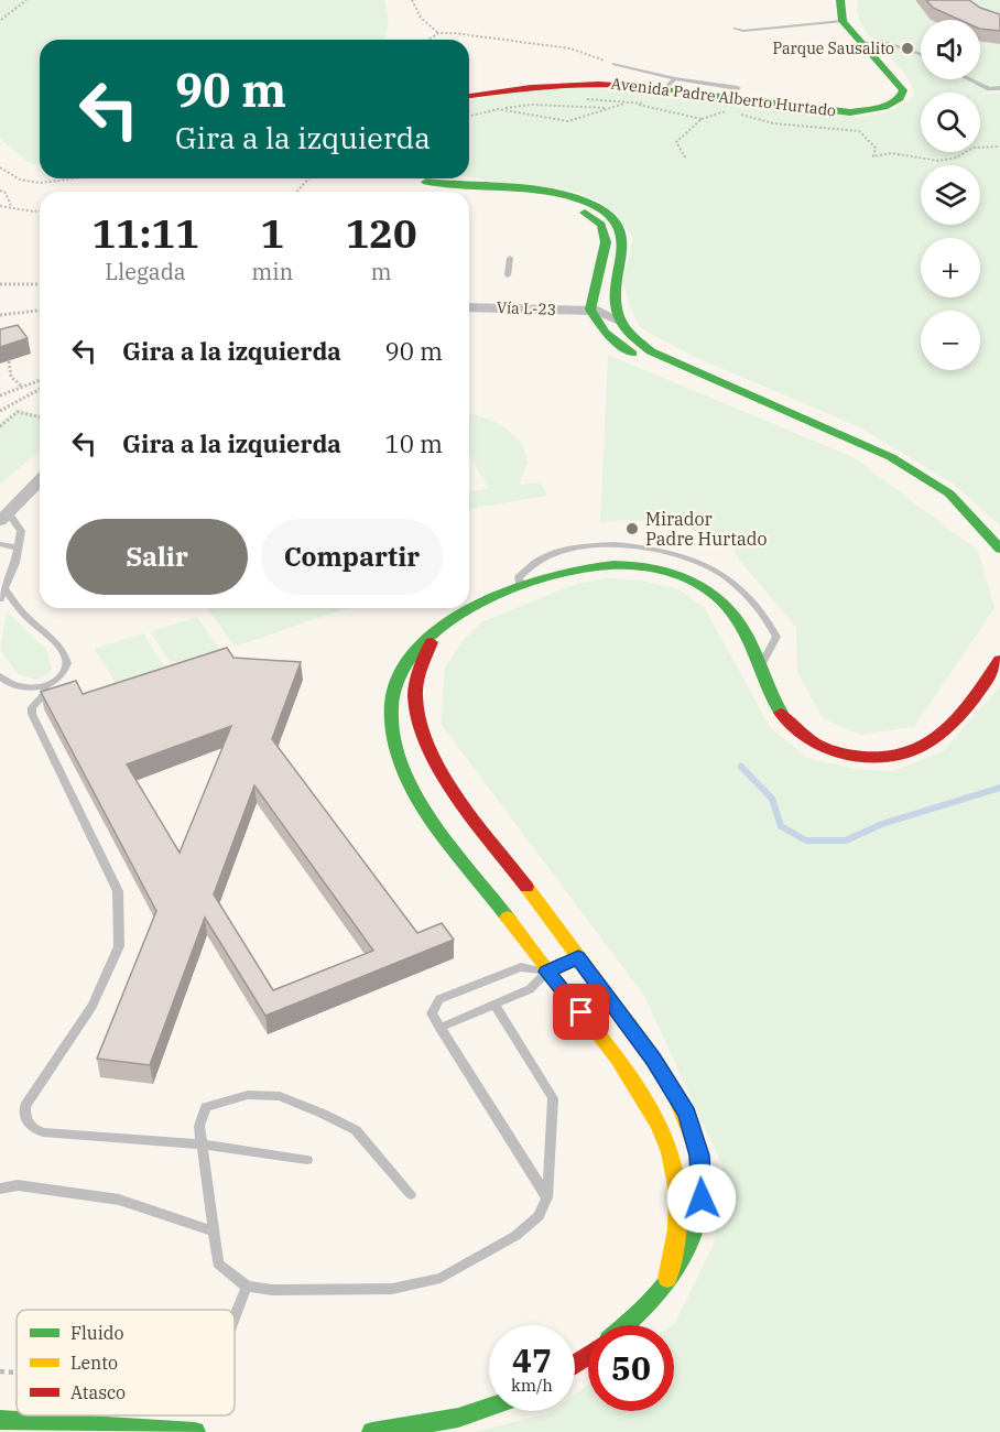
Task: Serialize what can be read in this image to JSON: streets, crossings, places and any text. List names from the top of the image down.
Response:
{
  "streets": {
    "main road": ["Avenida Padre Alberto Hurtado"],
    "street": ["Vía L-23"]
  },
  "places": ["Parque Sausalito", "Mirador Padre Hurtado"],
  "legend": ["Fluido", "Lento", "Atasco"],
  "page": {
    "map_buttons": ["+", "−"],
    "turn": ["90 m", "Gira a la izquierda"],
    "eta": [
      "11:11",
      "Llegada",
      "1",
      "min",
      "120",
      "m"
    ],
    "list": [
      {
        "name": "Gira a la izquierda",
        "value": "90 m"
      },
      {
        "name": "Gira a la izquierda",
        "value": "10 m"
      }
    ],
    "buttons": ["Salir", "Compartir"],
    "speed": "47 km/h",
    "limit": "50"
  }
}
